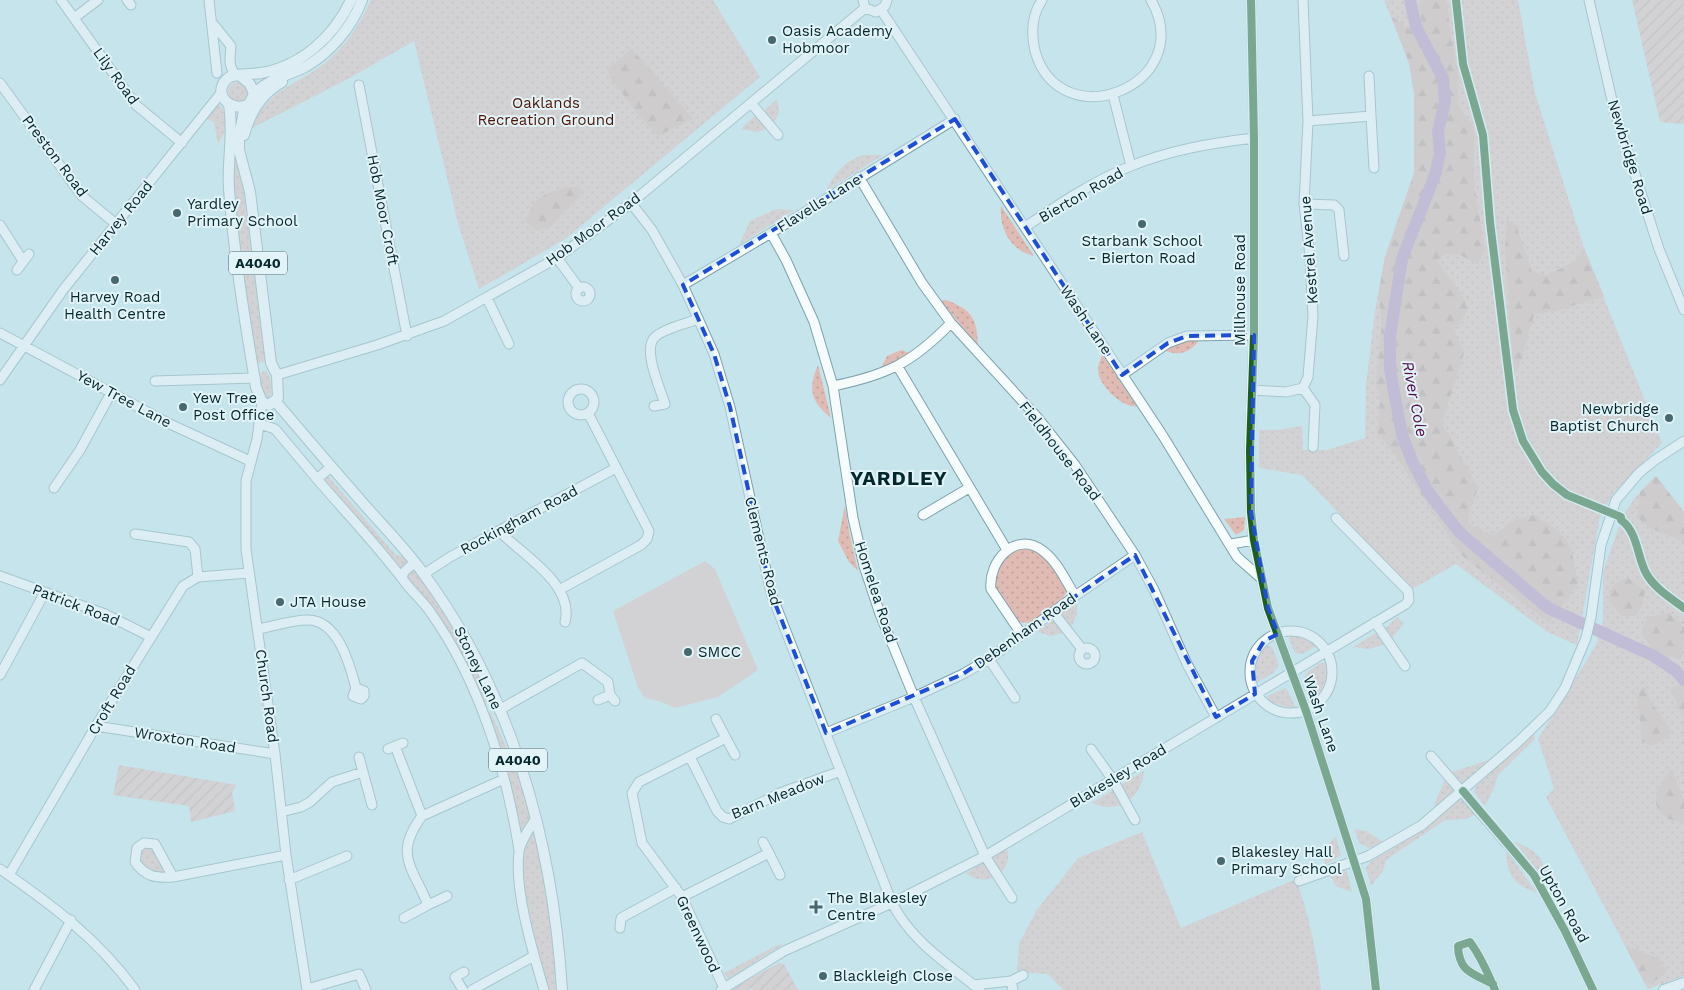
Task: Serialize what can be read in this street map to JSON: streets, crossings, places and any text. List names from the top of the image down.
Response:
{
  "streets": {
    "main road": ["A4040", "Stoney Lane", "Church Road"],
    "street": [
      "Lily Road",
      "Preston Road",
      "Newbridge Road",
      "Bierton Road",
      "Flavells Lane",
      "Hob Moor Croft",
      "Harvey Road",
      "Hob Moor Road",
      "Kestrel Avenue",
      "Millhouse Road",
      "Wash Lane",
      "Yew Tree Lane",
      "Fieldhouse Road",
      "Rockingham Road",
      "Clements Road",
      "Homelea Road",
      "Patrick Road",
      "Debenham Road",
      "Croft Road",
      "Wroxton Road",
      "Blakesley Road",
      "Barn Meadow",
      "Upton Road",
      "Greenwood"
    ]
  },
  "crossings": [
    ["Lily Road", "Harvey Road"],
    ["Preston Road", "Harvey Road"],
    ["Bierton Road", "Millhouse Road"],
    ["Bierton Road", "Wash Lane"],
    ["Flavells Lane", "Wash Lane"],
    ["Flavells Lane", "Fieldhouse Road"],
    ["Flavells Lane", "Clements Road"],
    ["Flavells Lane", "Homelea Road"],
    ["Hob Moor Croft", "Hob Moor Road"],
    ["Harvey Road", "A4040"],
    ["Harvey Road", "Yew Tree Lane"],
    ["Harvey Road", "Church Road"],
    ["Hob Moor Road", "A4040"],
    ["Hob Moor Road", "Clements Road"],
    ["A4040", "Stoney Lane"],
    ["A4040", "Church Road"],
    ["Millhouse Road", "Wash Lane"],
    ["Wash Lane", "Blakesley Road"],
    ["Yew Tree Lane", "Church Road"],
    ["Fieldhouse Road", "Debenham Road"],
    ["Fieldhouse Road", "Blakesley Road"],
    ["Rockingham Road", "Stoney Lane"],
    ["Clements Road", "Debenham Road"],
    ["Clements Road", "Blakesley Road"],
    ["Clements Road", "Barn Meadow"],
    ["Homelea Road", "Debenham Road"],
    ["Homelea Road", "Blakesley Road"],
    ["Patrick Road", "Croft Road"],
    ["Church Road", "Wroxton Road"],
    ["Croft Road", "Wroxton Road"],
    ["Blakesley Road", "Greenwood"],
    ["Barn Meadow", "Greenwood"]
  ],
  "districts": ["YARDLEY"],
  "water": ["River Cole"],
  "parks": ["Oaklands Recreation Ground"],
  "places": {
    "other": [
      "Oasis Academy Hobmoor",
      "Yardley Primary School",
      "Starbank School - Bierton Road",
      "Harvey Road Health Centre",
      "Yew Tree Post Office",
      "Newbridge Baptist Church",
      "JTA House",
      "SMCC",
      "Blakesley Hall Primary School",
      "Blackleigh Close"
    ],
    "health": ["The Blakesley Centre"]
  }
}
